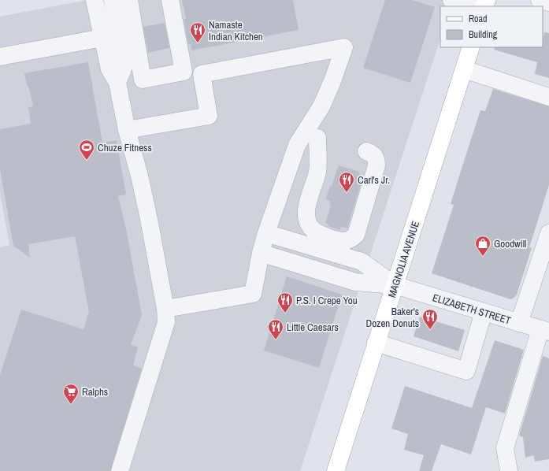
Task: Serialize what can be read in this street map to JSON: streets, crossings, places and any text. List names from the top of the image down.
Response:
{
  "streets": {
    "main road": ["MAGNOLIA AVENUE"],
    "street": ["ELIZABETH STREET"]
  },
  "crossings": [
    ["MAGNOLIA AVENUE", "ELIZABETH STREET"]
  ],
  "places": {
    "restaurant": [
      "Namaste Indian Kitchen",
      "Carl's Jr.",
      "P.S. I Crepe You",
      "Baker's Dozen Donuts",
      "Little Caesars"
    ],
    "sports": ["Chuze Fitness"],
    "shop": ["Goodwill"],
    "supermarket": ["Ralphs"]
  },
  "legend": ["Road", "Building"]
}
